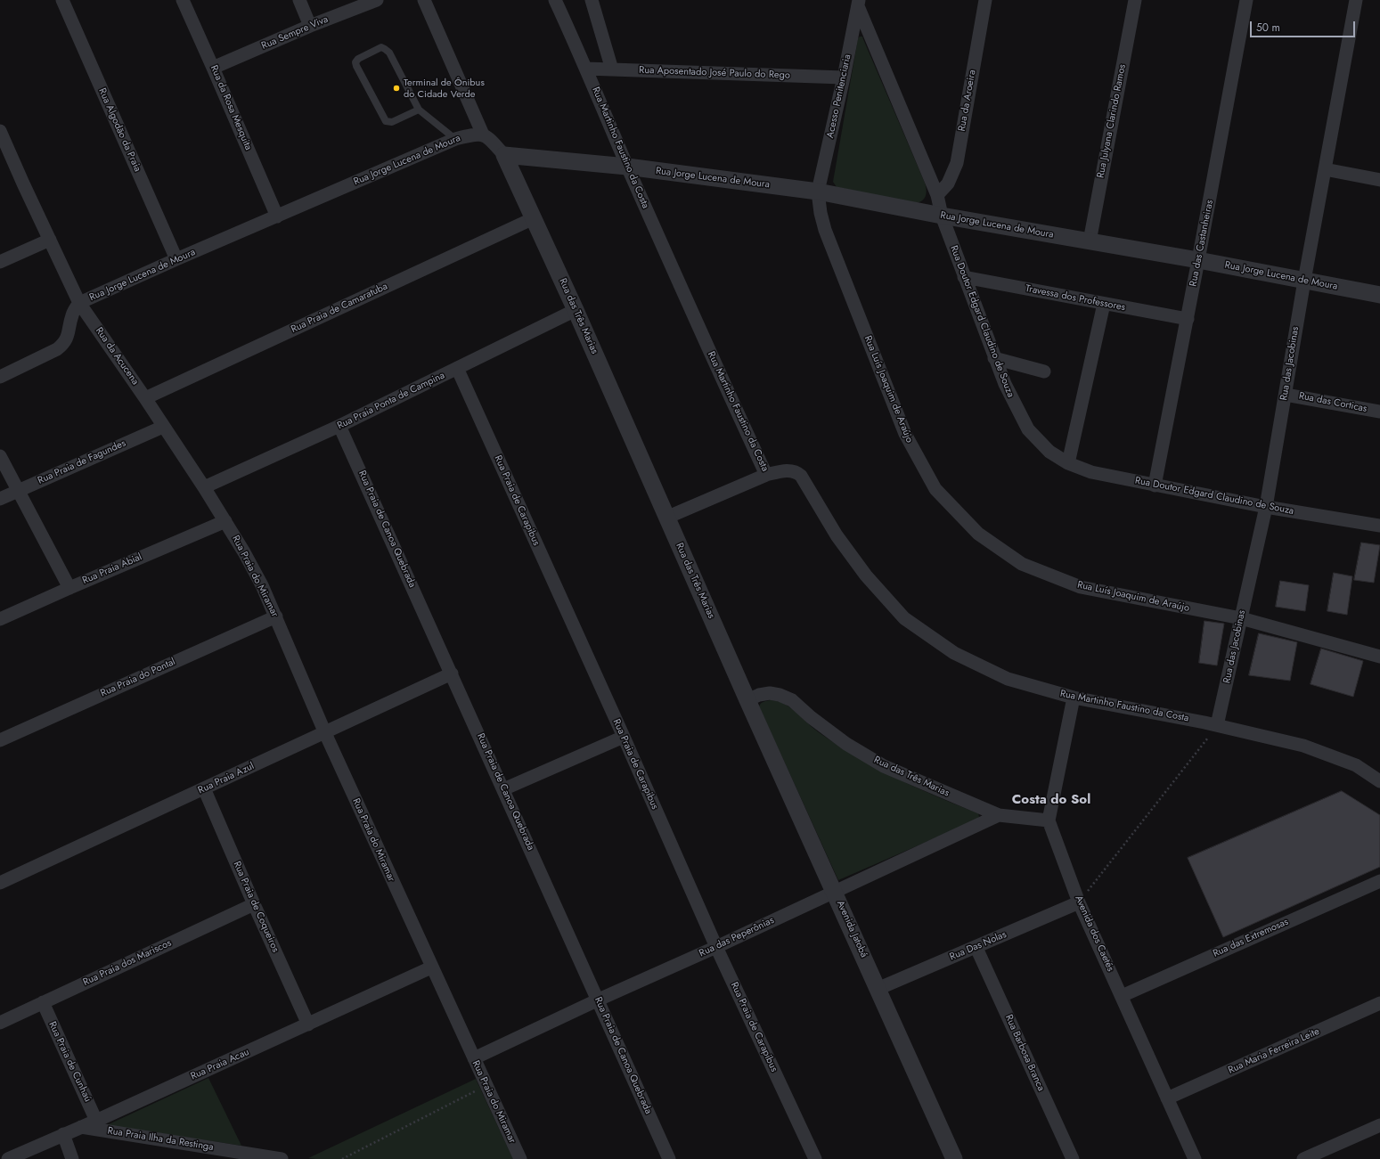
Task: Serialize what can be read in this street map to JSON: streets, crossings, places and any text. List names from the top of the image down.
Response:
{
  "streets": {
    "street": [
      "Rua Sempre Viva",
      "Rua Aposentado José Paulo do Rego",
      "Acesso Penitenciaria",
      "Rua da Aroeira",
      "Rua da Rosa Mesquita",
      "Rua Julyana Clarindo Ramos",
      "Rua Algodão da Praia",
      "Rua Martinho Faustino da Costa",
      "Rua Jorge Lucena de Moura",
      "Rua das Castanheiras",
      "Travessa dos Professores",
      "Rua Praia de Camaratuba",
      "Rua das Três Marias",
      "Rua Doutor Edgard Claudino de Souza",
      "Rua da Acucena",
      "Rua das Jacobinas",
      "Rua Luís Joaquim de Araújo",
      "Rua Praia Ponta de Campina",
      "Rua das Corticas",
      "Rua Praia de Fagundes",
      "Rua Praia de Carapibus",
      "Rua Praia de Canoa Quebrada",
      "Rua Praia Abial",
      "Rua Praia do Miramar",
      "Rua Praia do Pontal",
      "Rua Praia Azul",
      "Rua Praia de Coqueiros",
      "Avenida Jatobá",
      "Avenida dos Caetés",
      "Rua das Peperônias",
      "Rua das Extremosas",
      "Rua Das Nolas",
      "Rua Praia dos Mariscos",
      "Rua Maria Ferreira Leite",
      "Rua Barbosa Branca",
      "Rua Praia de Cunhaú",
      "Rua Praia Acau",
      "Rua Praia Ilha da Restinga"
    ]
  },
  "crossings": [
    ["Rua Sempre Viva", "Rua da Rosa Mesquita"],
    ["Rua Aposentado José Paulo do Rego", "Acesso Penitenciaria"],
    ["Rua Aposentado José Paulo do Rego", "Rua Martinho Faustino da Costa"],
    ["Acesso Penitenciaria", "Rua Jorge Lucena de Moura"],
    ["Acesso Penitenciaria", "Rua Doutor Edgard Claudino de Souza"],
    ["Acesso Penitenciaria", "Rua Luís Joaquim de Araújo"],
    ["Rua da Aroeira", "Rua Doutor Edgard Claudino de Souza"],
    ["Rua da Rosa Mesquita", "Rua Jorge Lucena de Moura"],
    ["Rua Julyana Clarindo Ramos", "Rua Jorge Lucena de Moura"],
    ["Rua Algodão da Praia", "Rua Jorge Lucena de Moura"],
    ["Rua Martinho Faustino da Costa", "Rua Jorge Lucena de Moura"],
    ["Rua Martinho Faustino da Costa", "Rua das Jacobinas"],
    ["Rua Jorge Lucena de Moura", "Rua das Castanheiras"],
    ["Rua Jorge Lucena de Moura", "Rua das Três Marias"],
    ["Rua Jorge Lucena de Moura", "Rua Doutor Edgard Claudino de Souza"],
    ["Rua Jorge Lucena de Moura", "Rua da Acucena"],
    ["Rua Jorge Lucena de Moura", "Rua das Jacobinas"],
    ["Rua Jorge Lucena de Moura", "Rua Luís Joaquim de Araújo"],
    ["Rua das Castanheiras", "Travessa dos Professores"],
    ["Rua das Castanheiras", "Rua Doutor Edgard Claudino de Souza"],
    ["Travessa dos Professores", "Rua Doutor Edgard Claudino de Souza"],
    ["Rua Praia de Camaratuba", "Rua das Três Marias"],
    ["Rua Praia de Camaratuba", "Rua da Acucena"],
    ["Rua das Três Marias", "Rua Praia Ponta de Campina"],
    ["Rua das Três Marias", "Avenida Jatobá"],
    ["Rua das Três Marias", "Avenida dos Caetés"],
    ["Rua das Três Marias", "Rua das Peperônias"],
    ["Rua Doutor Edgard Claudino de Souza", "Rua das Jacobinas"],
    ["Rua da Acucena", "Rua Praia Ponta de Campina"],
    ["Rua da Acucena", "Rua Praia de Fagundes"],
    ["Rua da Acucena", "Rua Praia Abial"],
    ["Rua da Acucena", "Rua Praia do Miramar"],
    ["Rua das Jacobinas", "Rua Luís Joaquim de Araújo"],
    ["Rua das Jacobinas", "Rua das Corticas"],
    ["Rua Praia Ponta de Campina", "Rua Praia de Carapibus"],
    ["Rua Praia Ponta de Campina", "Rua Praia de Canoa Quebrada"],
    ["Rua Praia de Carapibus", "Rua das Peperônias"],
    ["Rua Praia de Canoa Quebrada", "Rua Praia Azul"],
    ["Rua Praia de Canoa Quebrada", "Rua das Peperônias"],
    ["Rua Praia Abial", "Rua Praia do Miramar"],
    ["Rua Praia do Miramar", "Rua Praia do Pontal"],
    ["Rua Praia do Miramar", "Rua Praia Azul"],
    ["Rua Praia do Miramar", "Rua das Peperônias"],
    ["Rua Praia do Miramar", "Rua Praia Acau"],
    ["Rua Praia Azul", "Rua Praia de Coqueiros"],
    ["Rua Praia de Coqueiros", "Rua Praia dos Mariscos"],
    ["Rua Praia de Coqueiros", "Rua Praia Acau"],
    ["Avenida Jatobá", "Rua das Peperônias"],
    ["Avenida Jatobá", "Rua Das Nolas"],
    ["Avenida dos Caetés", "Rua das Extremosas"],
    ["Avenida dos Caetés", "Rua Das Nolas"],
    ["Avenida dos Caetés", "Rua Maria Ferreira Leite"],
    ["Rua Das Nolas", "Rua Barbosa Branca"],
    ["Rua Praia dos Mariscos", "Rua Praia de Cunhaú"],
    ["Rua Praia de Cunhaú", "Rua Praia Acau"],
    ["Rua Praia Acau", "Rua Praia Ilha da Restinga"]
  ],
  "districts": ["Costa do Sol"],
  "places": ["Terminal de Ônibus do Cidade Verde"],
  "scale_bar": "50 m"
}
